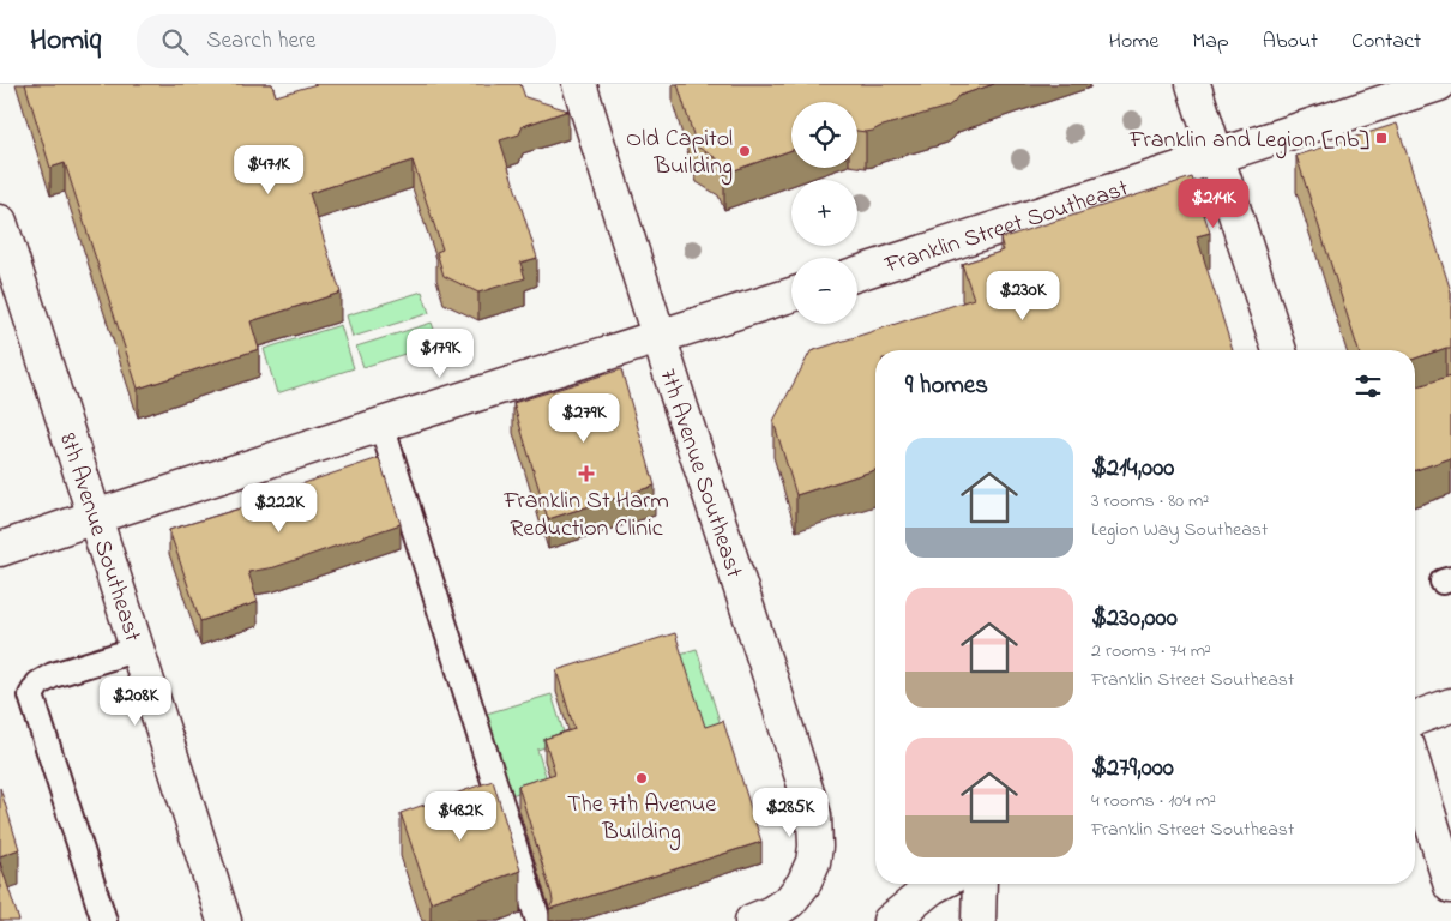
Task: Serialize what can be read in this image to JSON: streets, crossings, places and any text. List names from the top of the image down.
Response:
{
  "streets": {
    "street": ["Franklin Street Southeast", "7th Avenue Southeast", "8th Avenue Southeast"]
  },
  "places": {
    "transit": ["Franklin and Legion [nb]"],
    "other": ["Old Capitol Building", "The 7th Avenue Building"],
    "health": ["Franklin St Harm Reduction Clinic"]
  },
  "page": {
    "header": "Homiq",
    "search": "Search here",
    "nav": [
      "Home",
      "Map",
      "About",
      "Contact"
    ],
    "map_buttons": ["+", "−"],
    "price": [
      "$471K",
      "$214K",
      "$230K",
      "$179K",
      "$279K",
      "$222K",
      "$208K",
      "$285K",
      "$482K"
    ],
    "heading": "9 homes",
    "list": [
      {
        "name": "$214,000",
        "note": "3 rooms · 80 m² · Legion Way Southeast"
      },
      {
        "name": "$230,000",
        "note": "2 rooms · 74 m² · Franklin Street Southeast"
      },
      {
        "name": "$279,000",
        "note": "4 rooms · 104 m² · Franklin Street Southeast"
      }
    ]
  }
}
